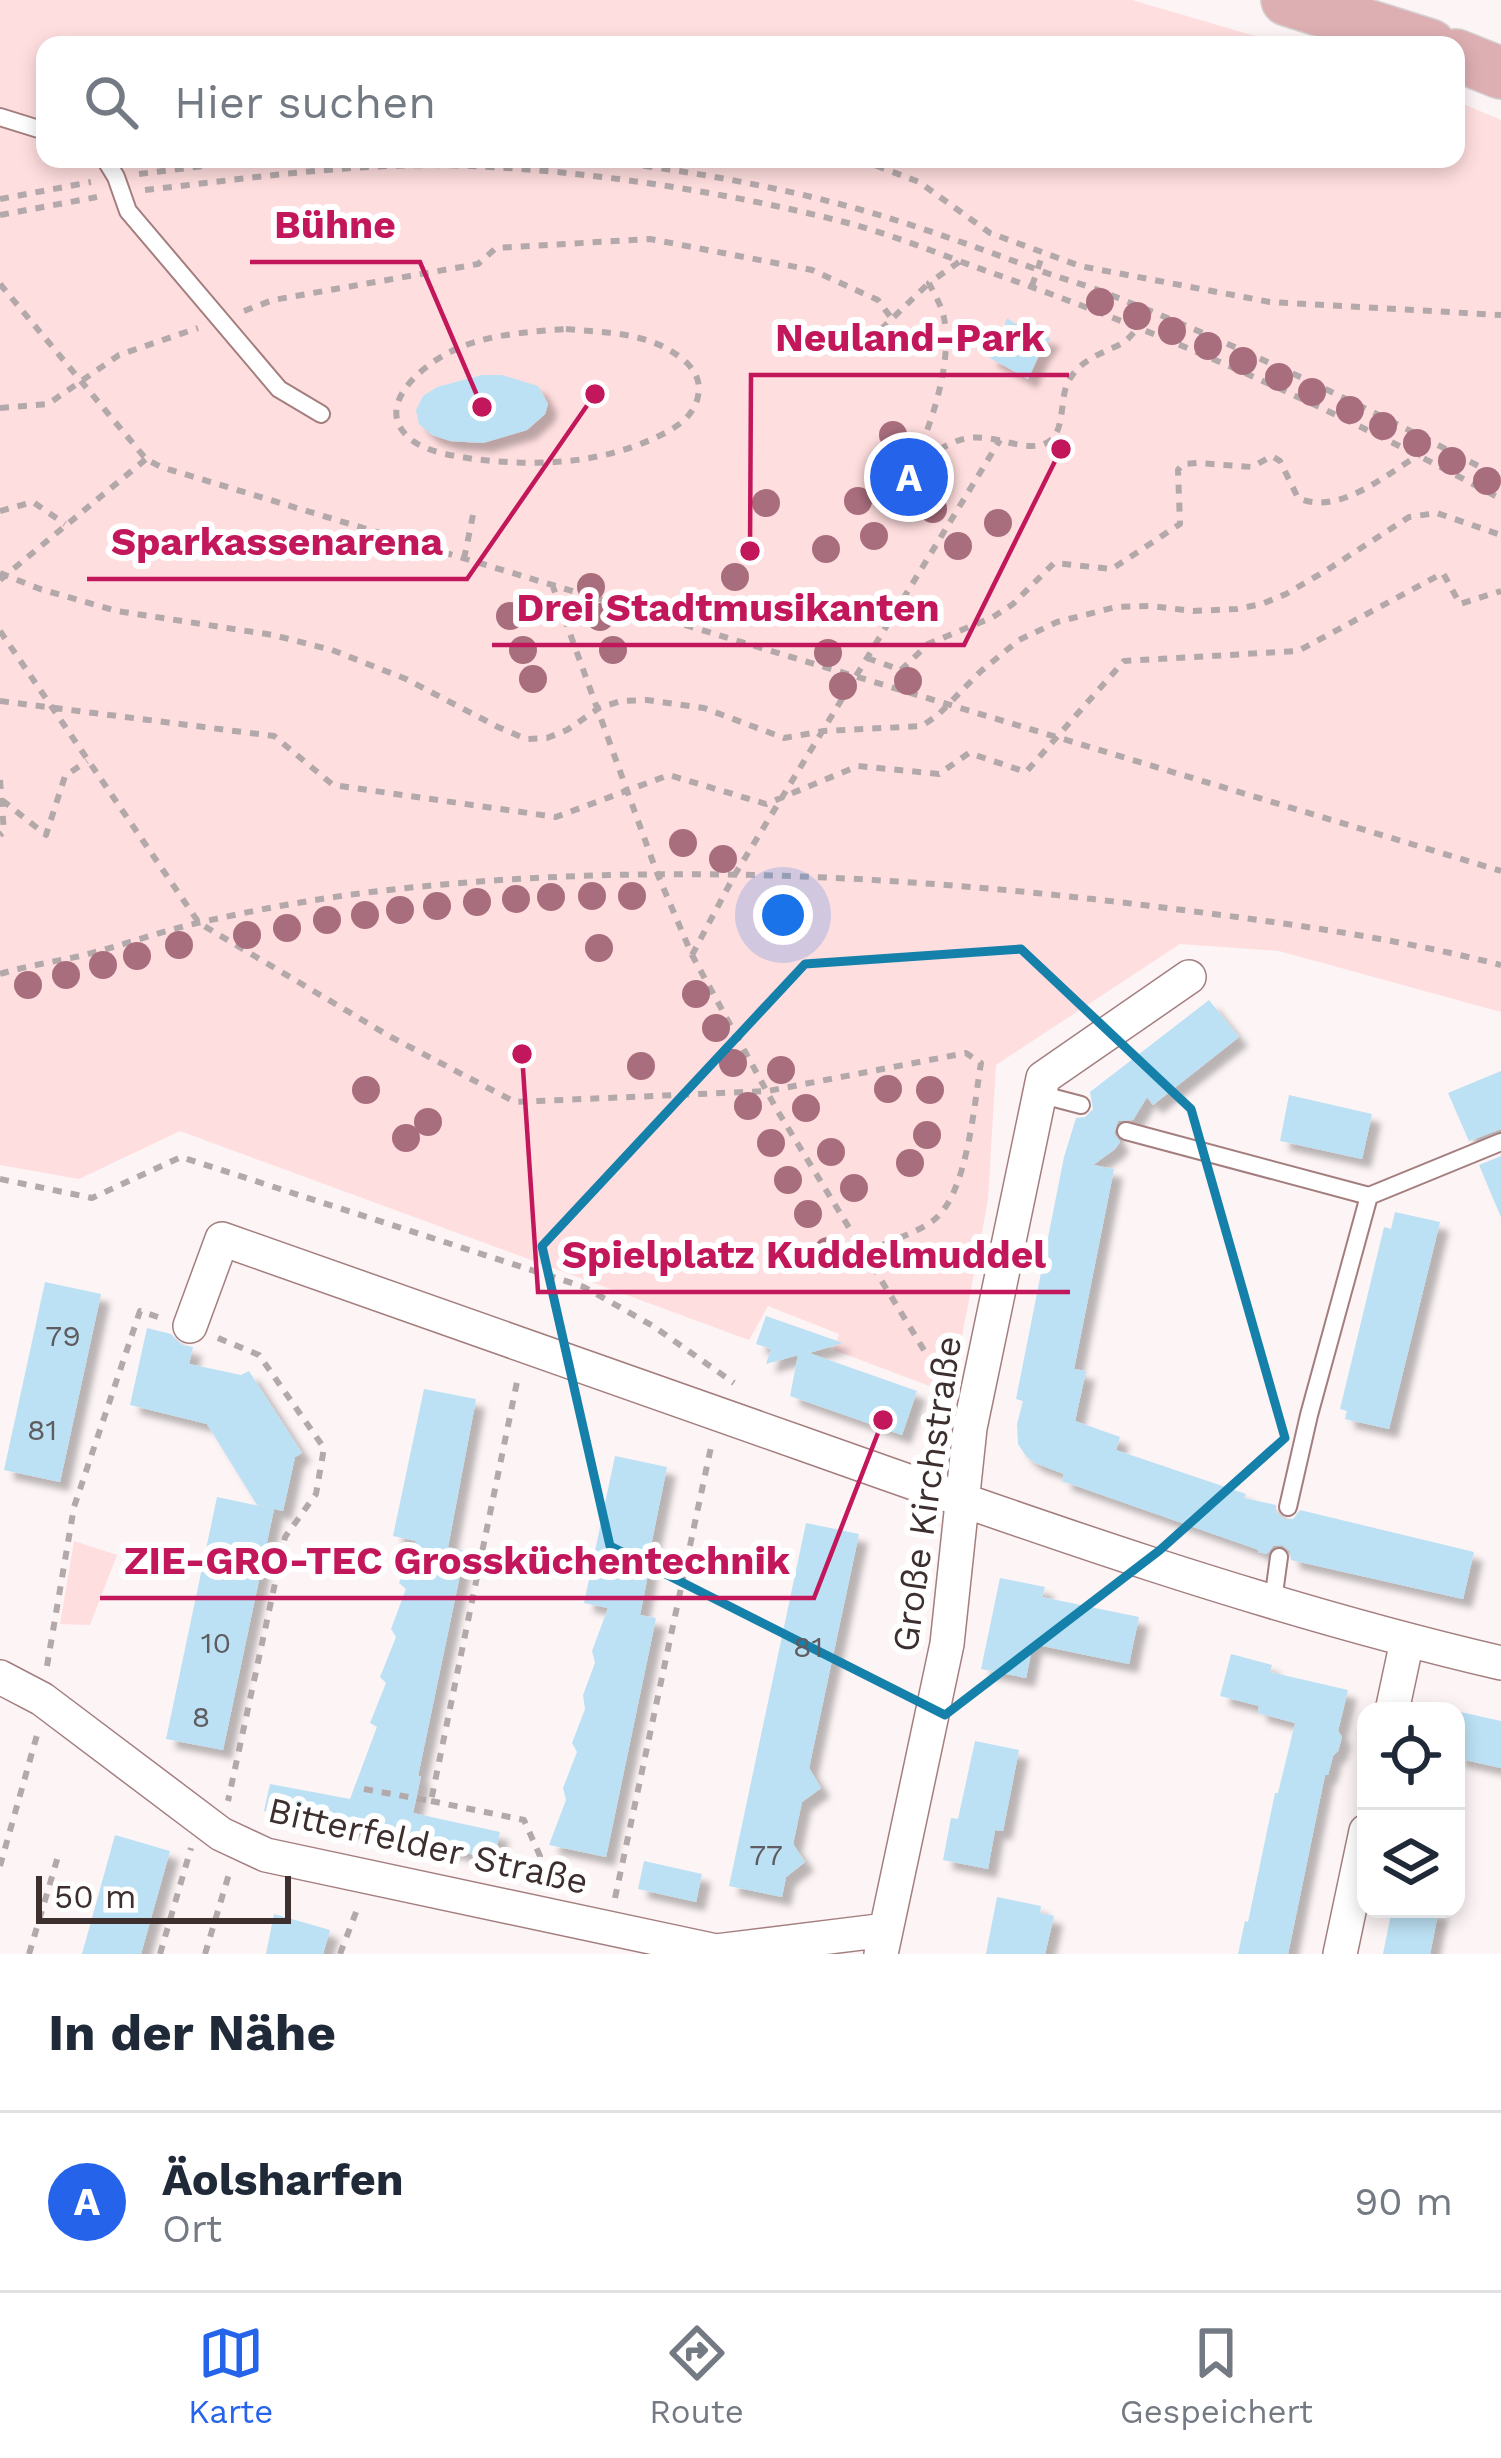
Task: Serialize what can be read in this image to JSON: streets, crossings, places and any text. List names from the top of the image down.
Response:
{
  "streets": {
    "street": ["Große Kirchstraße", "Bitterfelder Straße"]
  },
  "crossings": [
    ["Große Kirchstraße", "Bitterfelder Straße"]
  ],
  "places": [
    "Sparkassenarena",
    "Bühne",
    "Drei Stadtmusikanten",
    "Neuland-Park",
    "Spielplatz Kuddelmuddel",
    "ZIE-GRO-TEC Grossküchentechnik"
  ],
  "house_numbers": [
    "79",
    "81",
    "10",
    "81",
    "8",
    "77"
  ],
  "scale_bar": "50 m",
  "page": {
    "search": "Hier suchen",
    "pins": "A",
    "scale": "50 m",
    "heading": "In der Nähe",
    "list": [
      {
        "mark": "A",
        "name": "Äolsharfen",
        "note": "Ort",
        "value": "90 m"
      }
    ],
    "nav": ["Karte", "Route", "Gespeichert"]
  }
}
